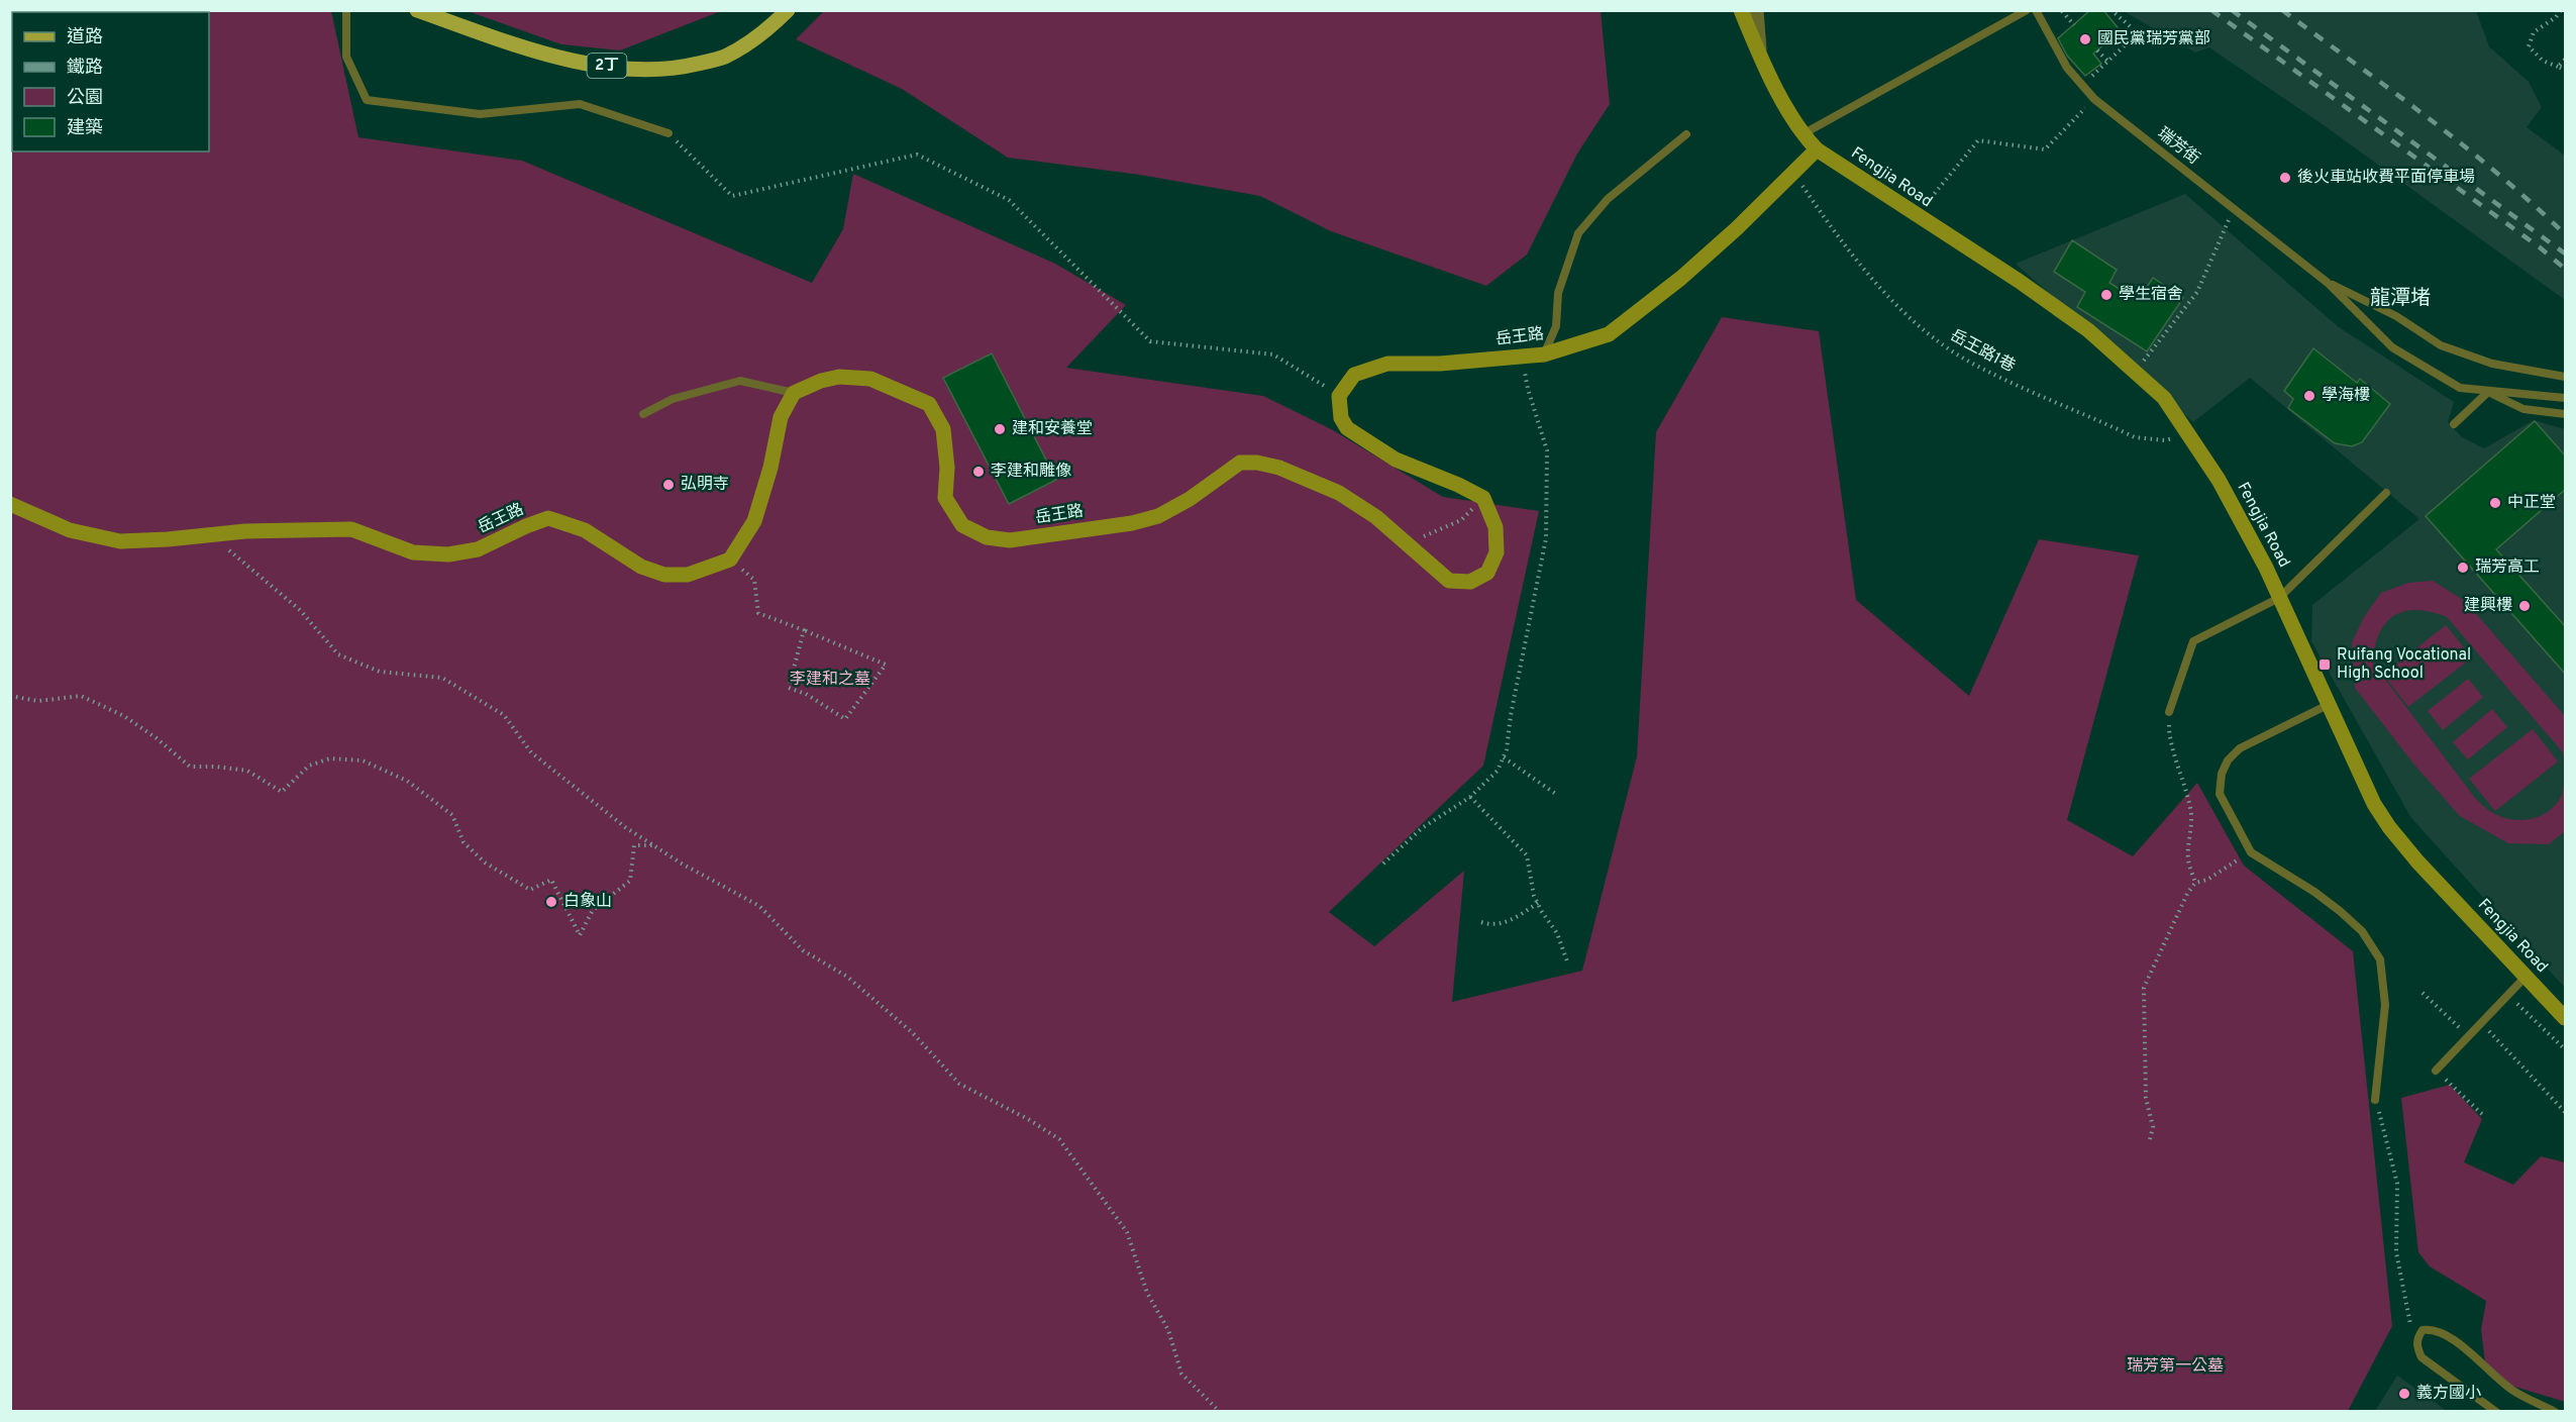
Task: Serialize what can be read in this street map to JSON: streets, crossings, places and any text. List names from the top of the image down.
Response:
{
  "streets": {
    "main road": ["2丁"],
    "street": ["Fengjia Road", "岳王路"],
    "lane": ["瑞芳街"],
    "path": ["岳王路1巷"]
  },
  "crossings": [
    ["Fengjia Road", "岳王路"],
    ["Fengjia Road", "岳王路1巷"],
    ["岳王路", "岳王路1巷"]
  ],
  "districts": ["龍潭堵"],
  "parks": ["李建和之墓", "瑞芳第一公墓"],
  "places": {
    "other": [
      "國民黨瑞芳黨部",
      "後火車站收費平面停車場",
      "學生宿舍",
      "學海樓",
      "建和安養堂",
      "李建和雕像",
      "弘明寺",
      "中正堂",
      "瑞芳高工",
      "建興樓",
      "白象山",
      "義方國小"
    ],
    "transit": ["Ruifang Vocational High School"]
  },
  "legend": [
    "道路",
    "鐵路",
    "公園",
    "建築"
  ]
}
